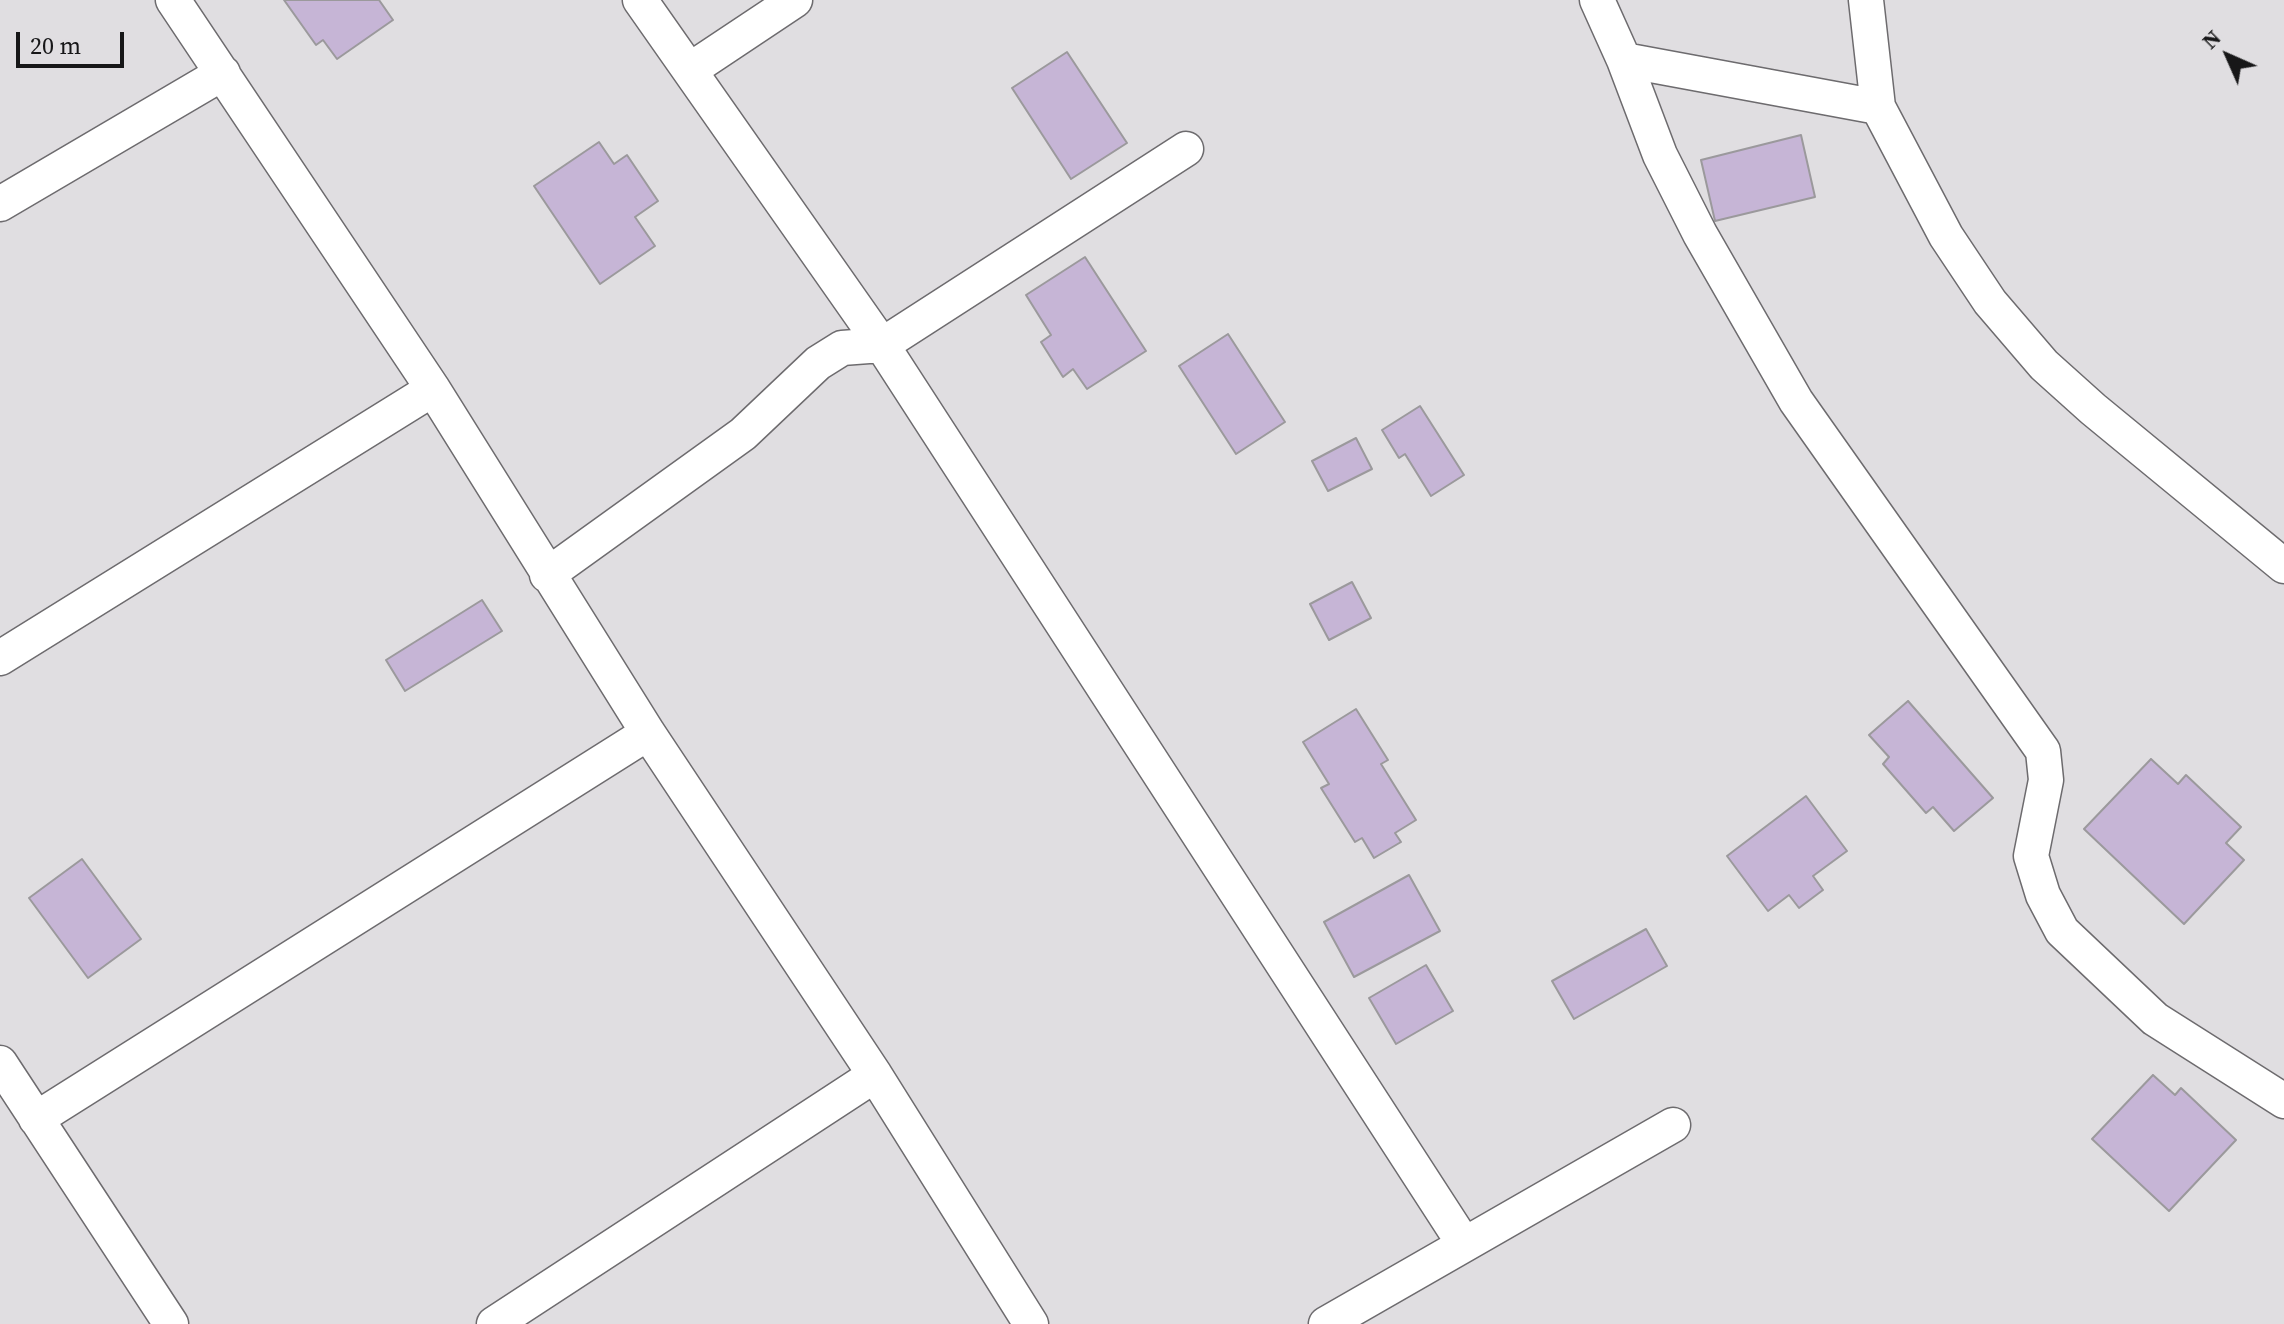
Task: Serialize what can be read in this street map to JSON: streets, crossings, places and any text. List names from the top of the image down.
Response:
{
  "scale_bar": "20 m",
  "north": "top left"
}
